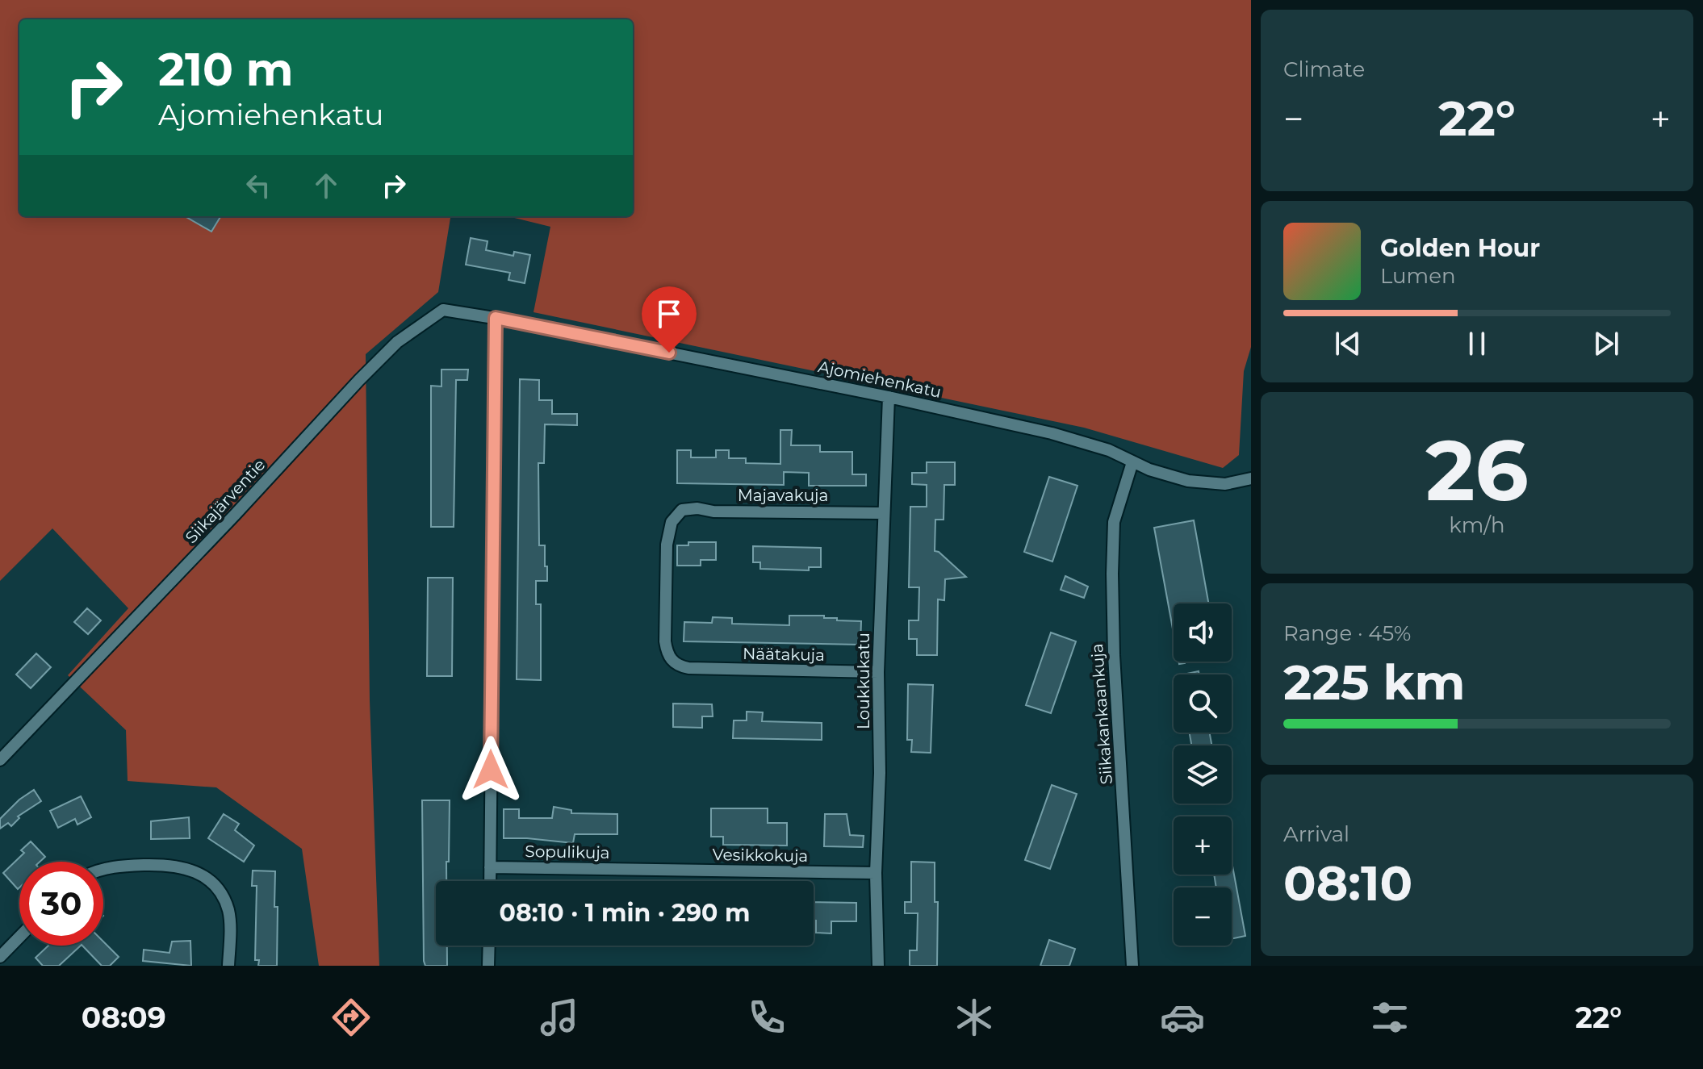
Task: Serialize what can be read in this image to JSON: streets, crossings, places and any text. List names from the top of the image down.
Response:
{
  "streets": {
    "street": [
      "Ajomiehenkatu",
      "Majavakuja",
      "Siikajärventie",
      "Näätakuja",
      "Loukkukatu",
      "Siikakankaankuja",
      "Sopulikuja",
      "Vesikkokuja"
    ]
  },
  "crossings": [
    ["Ajomiehenkatu", "Siikajärventie"],
    ["Ajomiehenkatu", "Loukkukatu"],
    ["Ajomiehenkatu", "Siikakankaankuja"],
    ["Majavakuja", "Näätakuja"],
    ["Majavakuja", "Loukkukatu"],
    ["Näätakuja", "Loukkukatu"],
    ["Loukkukatu", "Vesikkokuja"],
    ["Sopulikuja", "Vesikkokuja"]
  ],
  "page": {
    "tile": [
      "Climate",
      ["26", "km/h"],
      ["Range · 45%", "225 km"],
      ["Arrival", "08:10"]
    ],
    "turn": ["210 m", "Ajomiehenkatu"],
    "heat": ["−", "22°", "+"],
    "song": ["Golden Hour", "Lumen"],
    "map_buttons": ["+", "−"],
    "limit": "30",
    "trip": "08:10 · 1 min · 290 m",
    "tabs": ["08:09", "22°"]
  }
}
